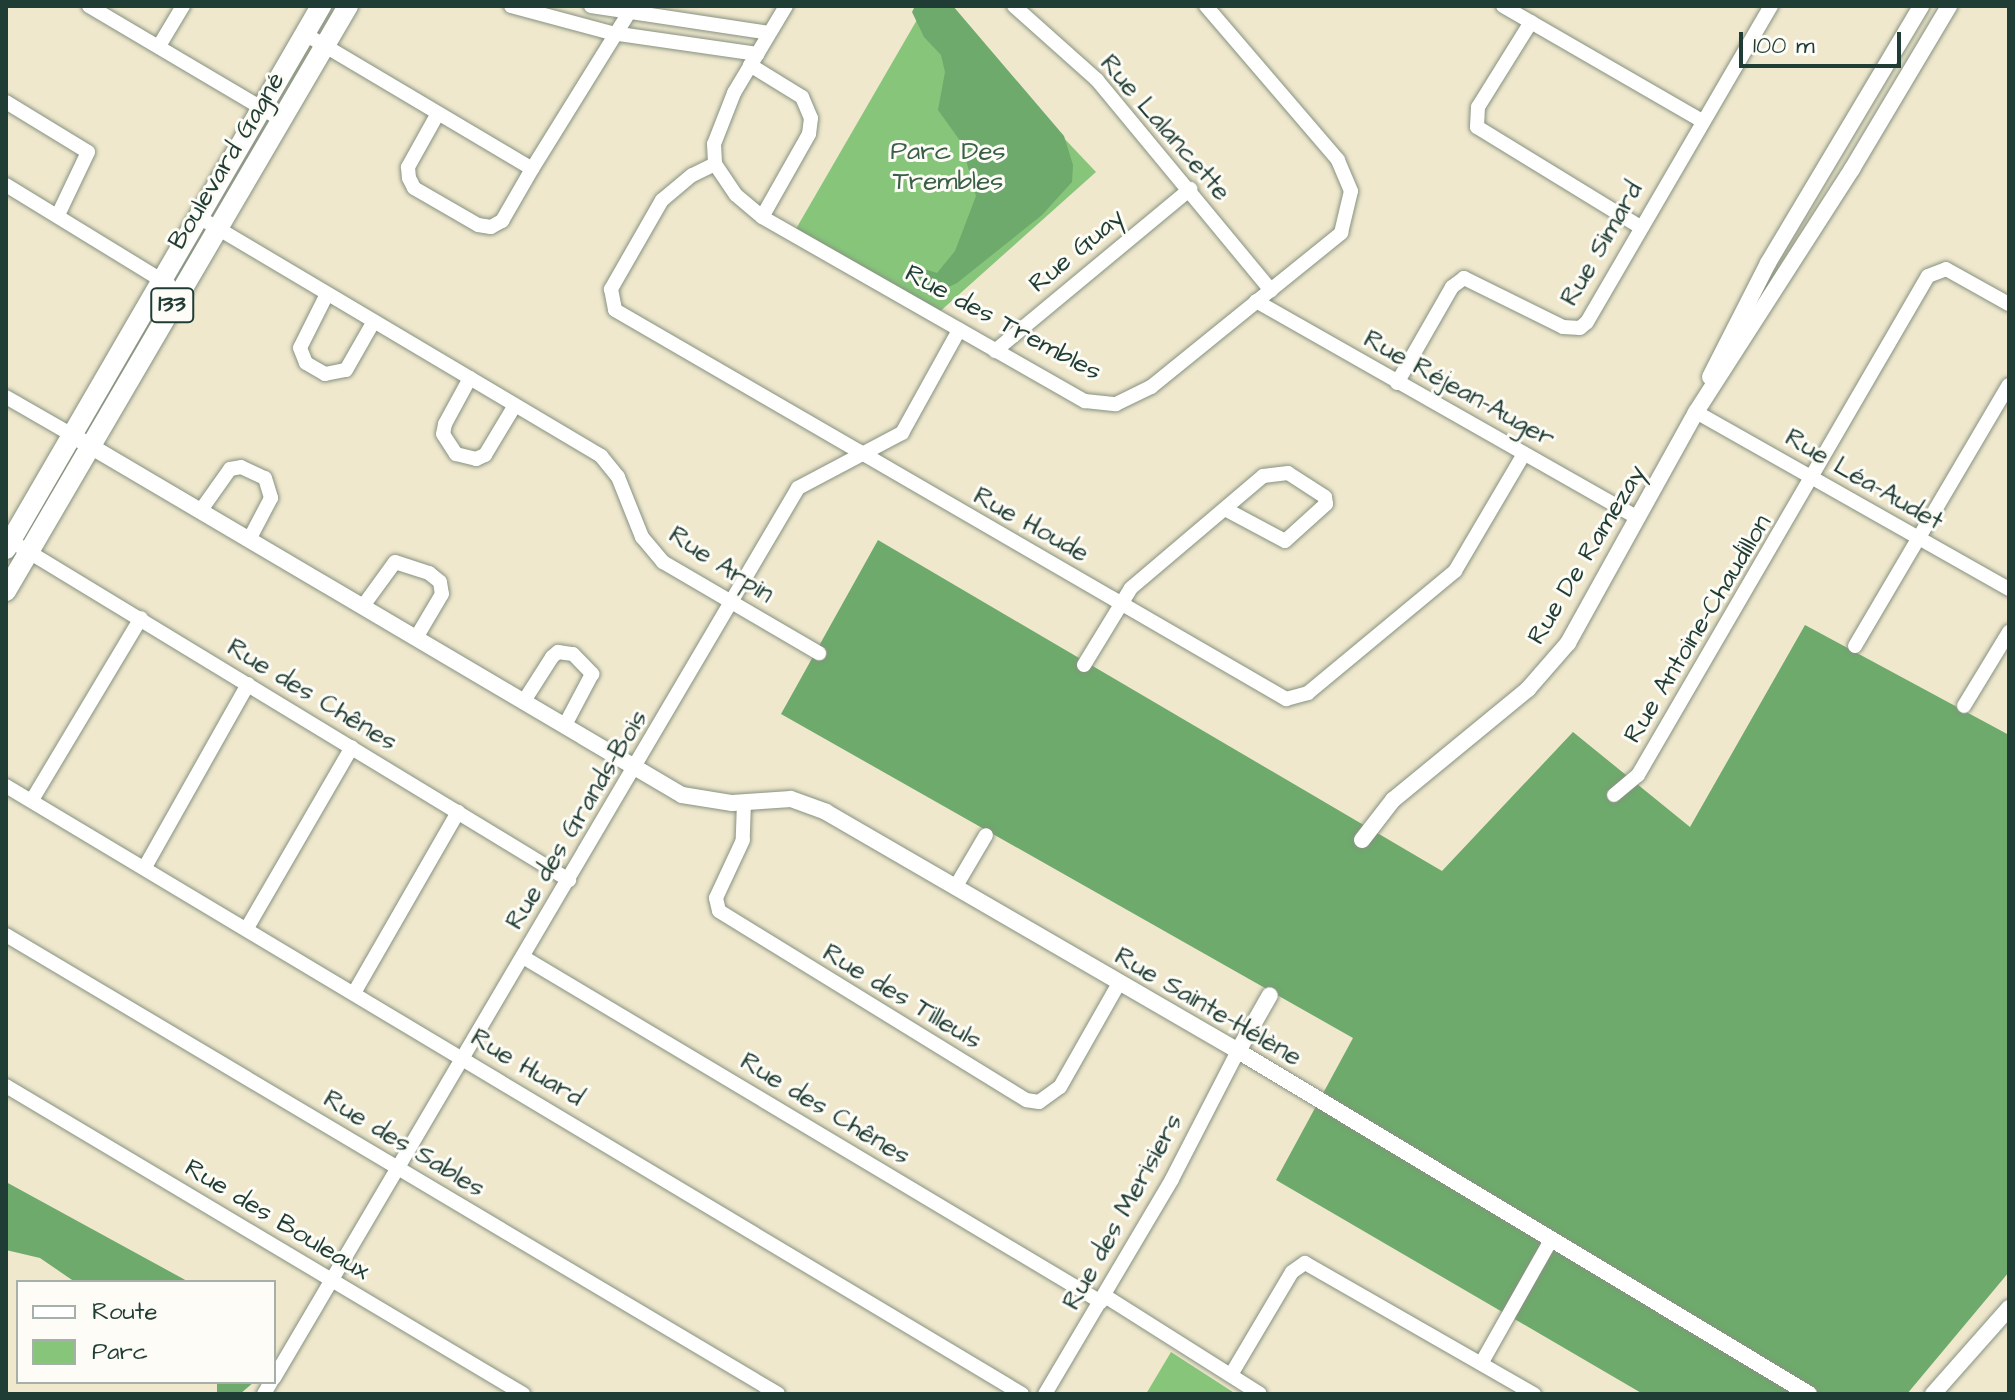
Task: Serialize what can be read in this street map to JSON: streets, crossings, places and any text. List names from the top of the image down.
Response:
{
  "streets": {
    "main road": ["Boulevard Gagné", "133"],
    "street": [
      "Rue Lalancette",
      "Rue Simard",
      "Rue Guay",
      "Rue des Trembles",
      "Rue Réjean-Auger",
      "Rue Léa-Audet",
      "Rue Houde",
      "Rue De Ramezay",
      "Rue Arpin",
      "Rue Antoine-Chaudillon",
      "Rue des Chênes",
      "Rue des Grands-Bois",
      "Rue des Tilleuls",
      "Rue Sainte-Hélène",
      "Rue Huard",
      "Rue des Sables",
      "Rue des Merisiers",
      "Rue des Bouleaux"
    ]
  },
  "crossings": [
    ["Rue Lalancette", "Rue Guay"],
    ["Rue Lalancette", "Rue des Trembles"],
    ["Boulevard Gagné", "Rue Arpin"],
    ["Boulevard Gagné", "Rue des Chênes"],
    ["Boulevard Gagné", "Rue Sainte-Hélène"],
    ["Rue Simard", "Rue Réjean-Auger"],
    ["Rue Guay", "Rue des Trembles"],
    ["Rue des Trembles", "Rue Réjean-Auger"],
    ["Rue des Trembles", "Rue Houde"],
    ["Rue des Trembles", "Rue des Grands-Bois"],
    ["Rue Réjean-Auger", "Rue Houde"],
    ["Rue Réjean-Auger", "Rue De Ramezay"],
    ["Rue Léa-Audet", "Rue De Ramezay"],
    ["Rue Léa-Audet", "Rue Antoine-Chaudillon"],
    ["Rue Houde", "Rue des Grands-Bois"],
    ["Rue Arpin", "Rue des Grands-Bois"],
    ["Rue des Chênes", "Rue des Grands-Bois"],
    ["Rue des Chênes", "Rue des Merisiers"],
    ["Rue des Grands-Bois", "Rue Sainte-Hélène"],
    ["Rue des Grands-Bois", "Rue Huard"],
    ["Rue des Grands-Bois", "Rue des Sables"],
    ["Rue des Grands-Bois", "Rue des Bouleaux"],
    ["Rue des Tilleuls", "Rue Sainte-Hélène"],
    ["Rue Sainte-Hélène", "Rue des Merisiers"]
  ],
  "parks": ["Parc Des Trembles"],
  "legend": ["Route", "Parc"],
  "scale_bar": "100 m"
}
